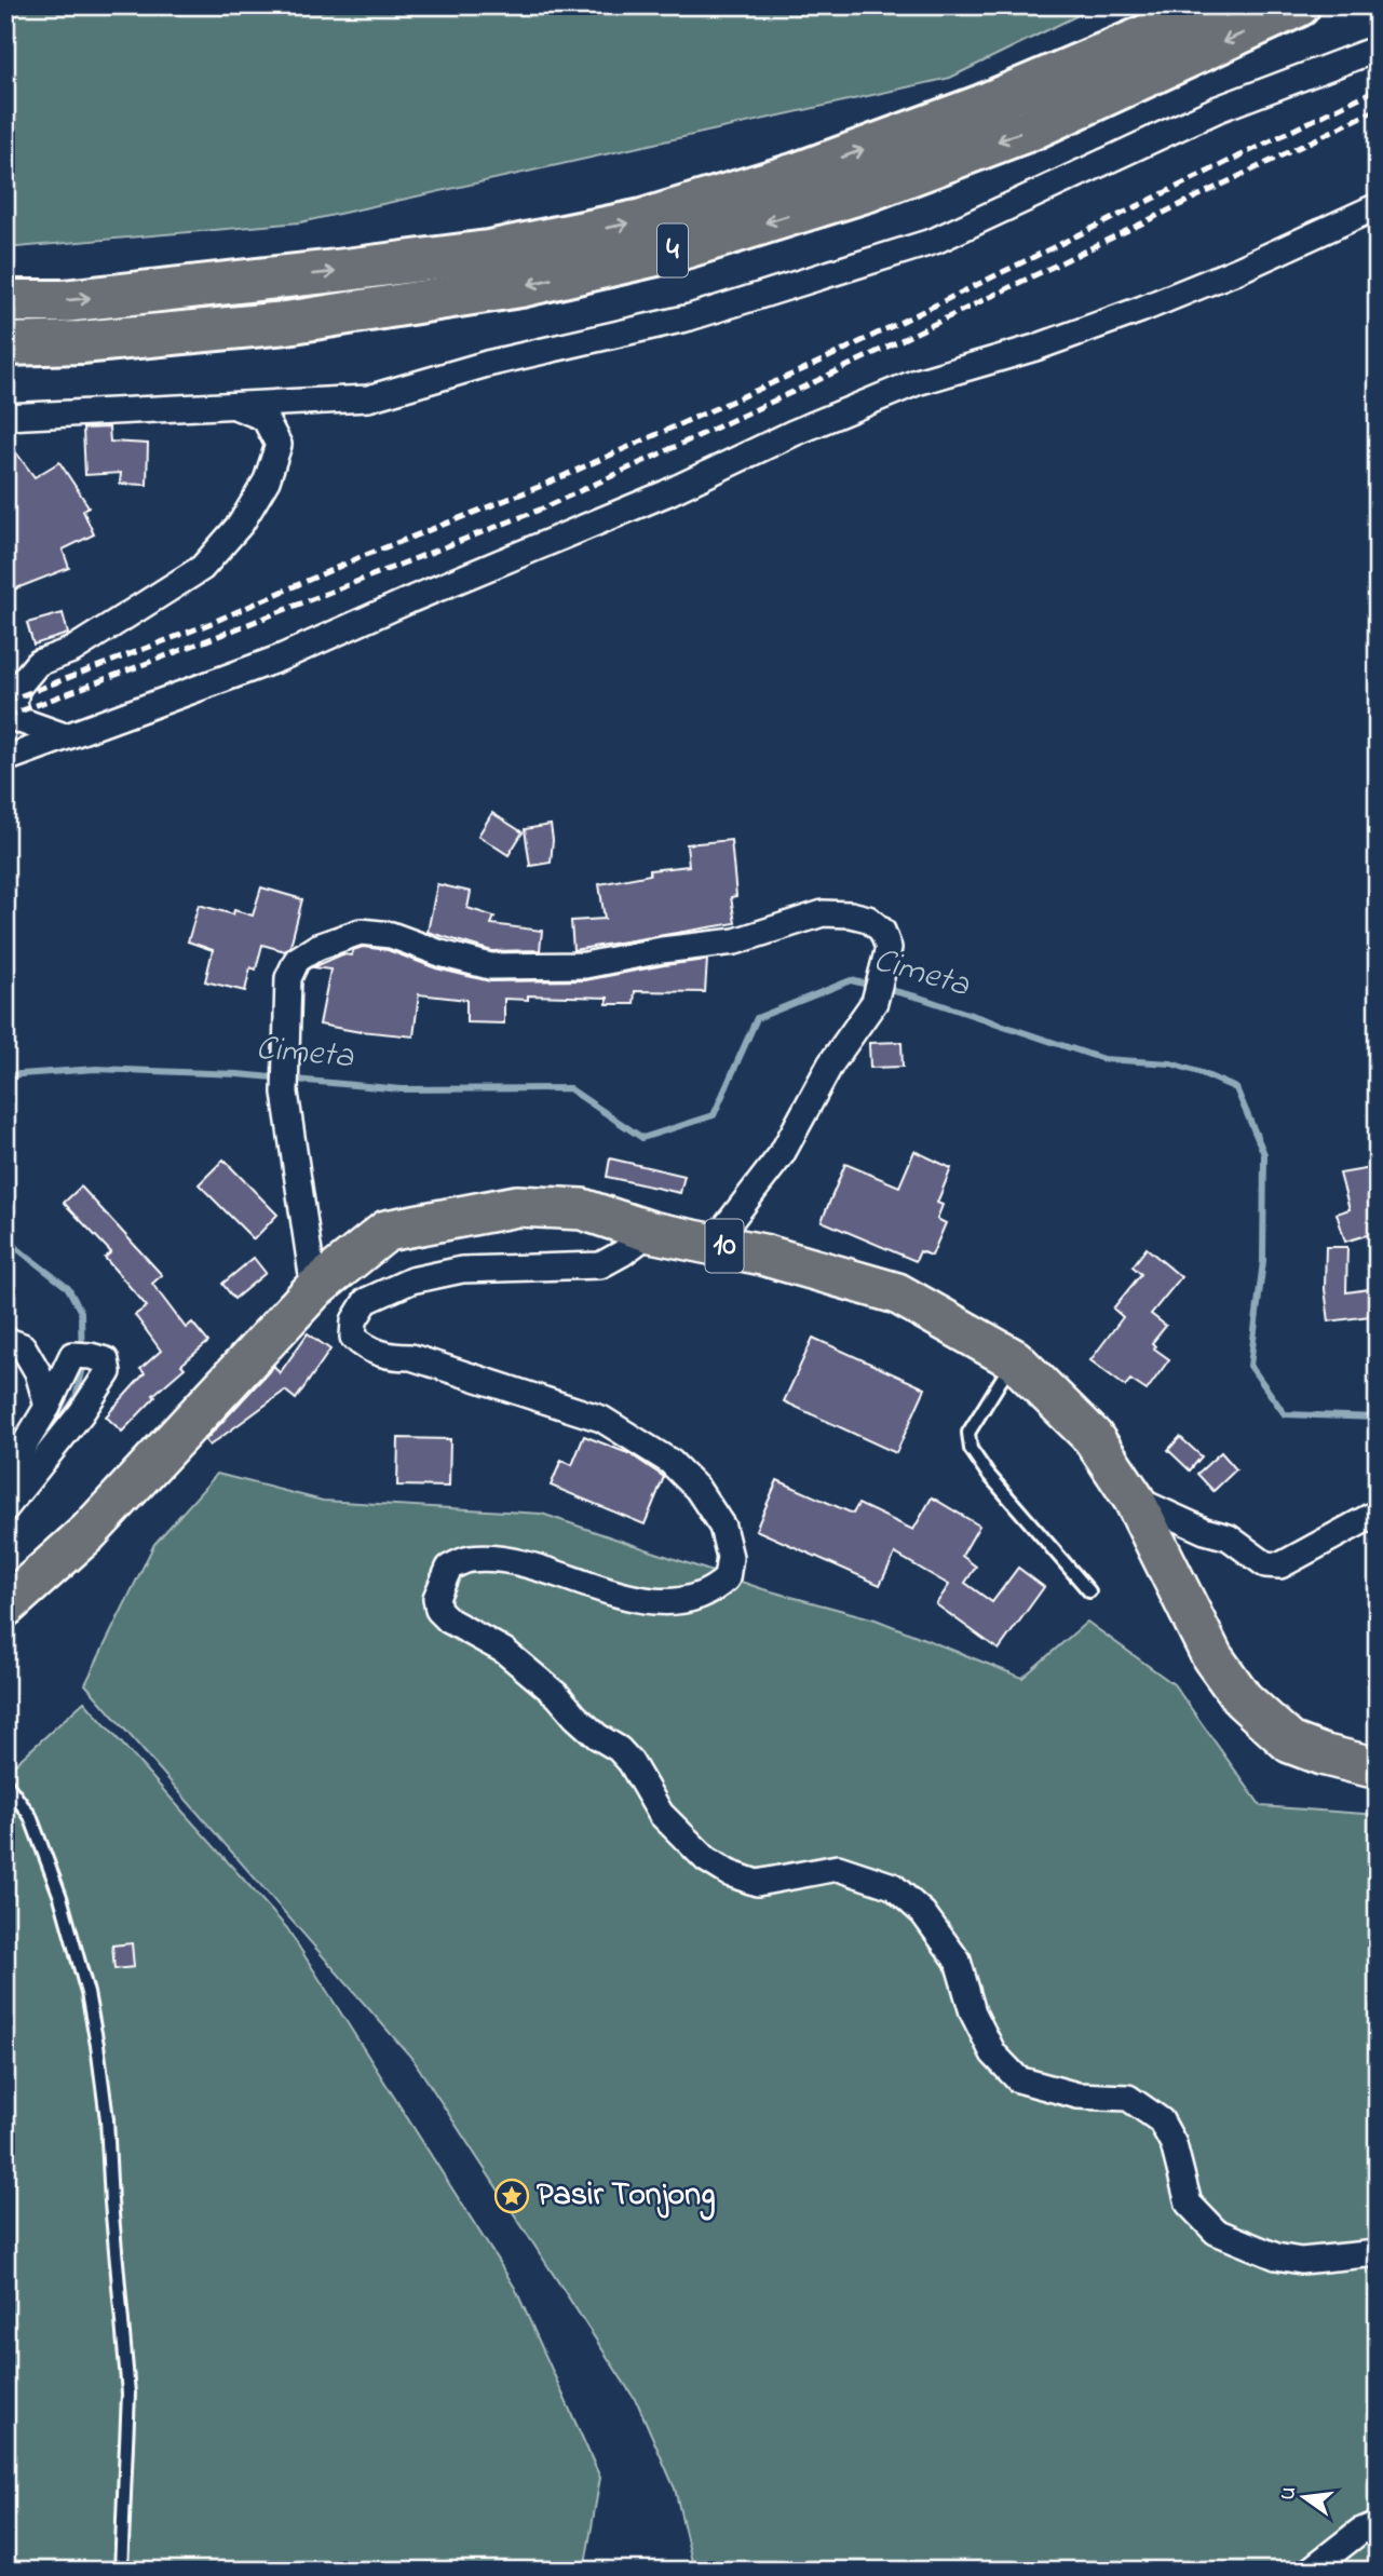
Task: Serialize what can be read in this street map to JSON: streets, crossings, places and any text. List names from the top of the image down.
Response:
{
  "streets": {
    "highway": ["4", "10"]
  },
  "water": ["Cimeta"],
  "places": {
    "place": ["Pasir Tonjong"]
  },
  "north": "left"
}
